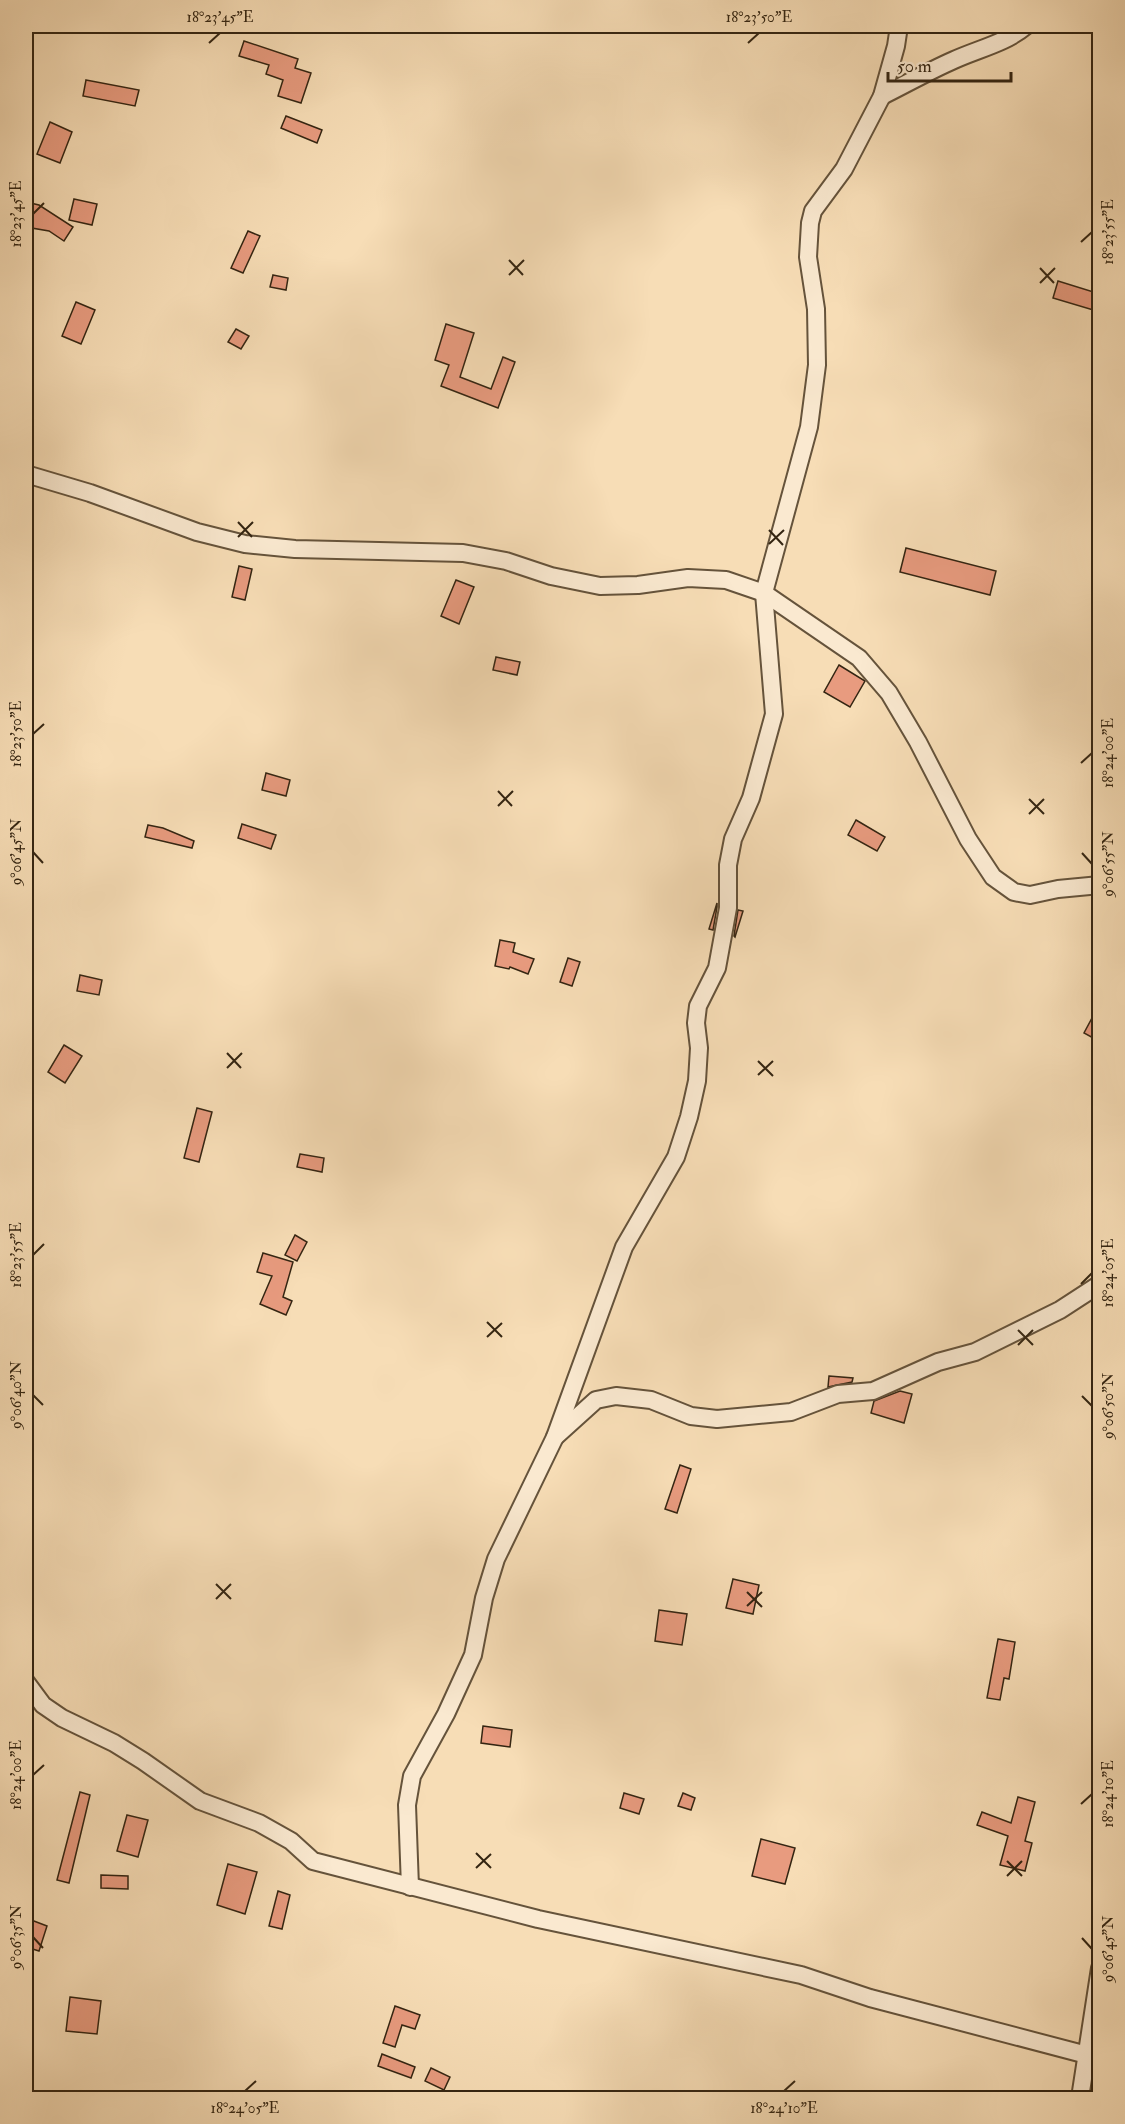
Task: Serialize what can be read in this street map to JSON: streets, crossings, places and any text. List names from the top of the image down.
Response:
{
  "scale_bar": "50 m",
  "coordinates": [
    "18°23'45\"E",
    "18°23'50\"E",
    "18°23'55\"E",
    "18°24'00\"E",
    "9°06'45\"N",
    "9°06'55\"N",
    "18°24'05\"E",
    "9°06'40\"N",
    "9°06'50\"N",
    "18°24'10\"E",
    "9°06'35\"N"
  ]
}
